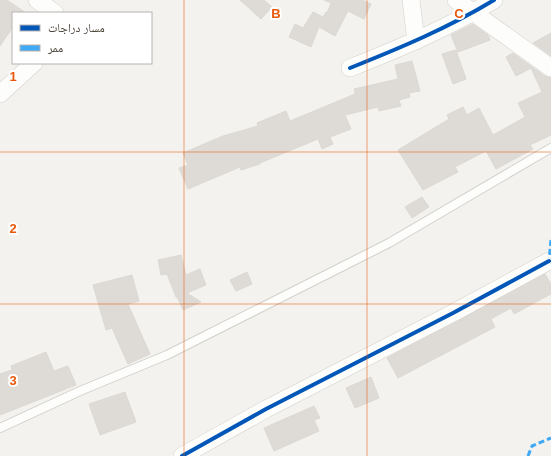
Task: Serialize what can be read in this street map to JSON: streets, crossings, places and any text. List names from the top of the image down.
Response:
{
  "legend": ["مسار دراجات", "ممر"],
  "grid": {
    "columns": ["B", "C"],
    "rows": ["1", "2", "3"]
  }
}
